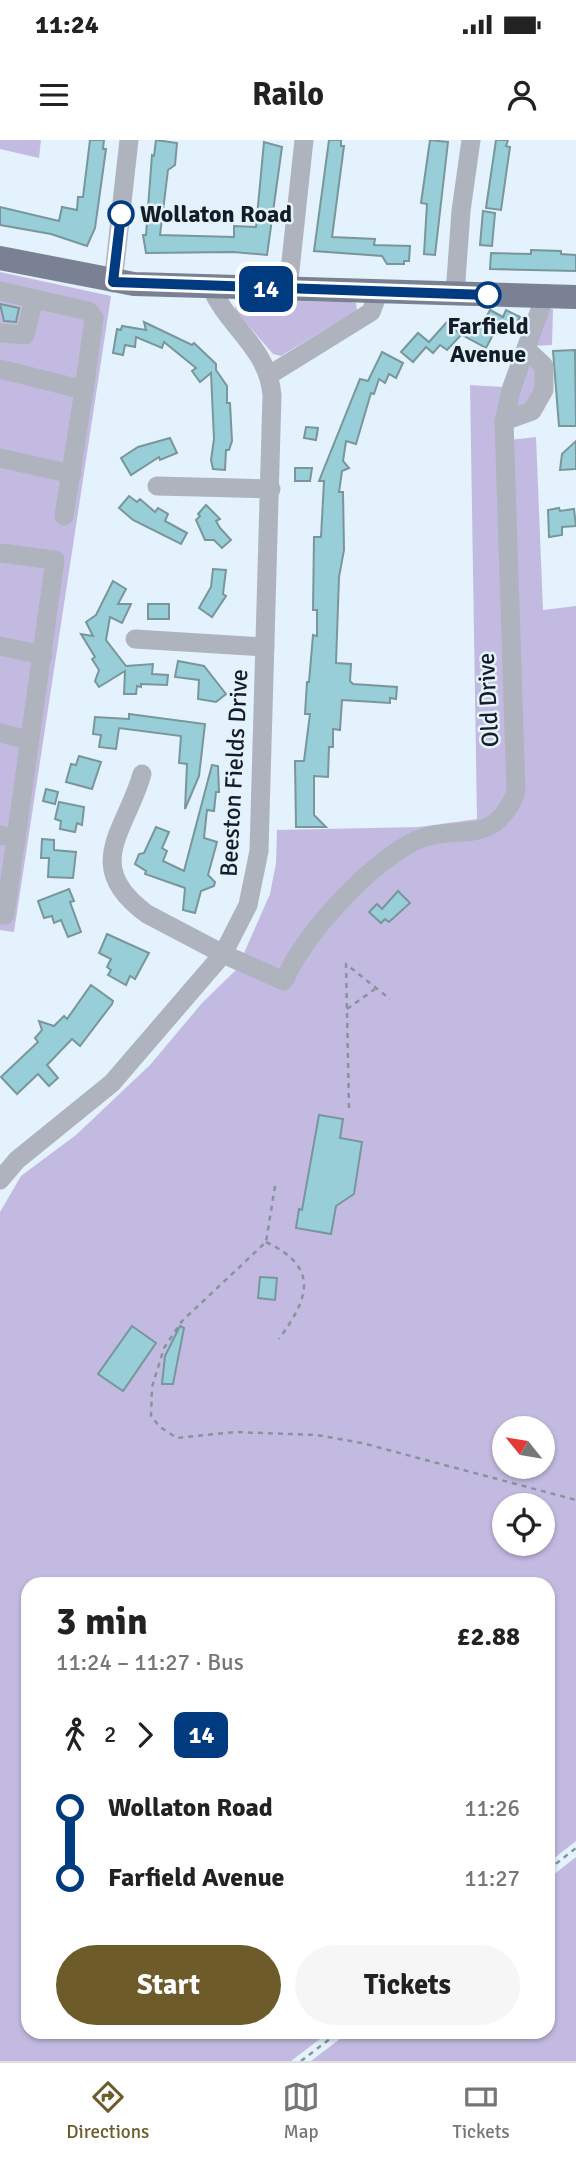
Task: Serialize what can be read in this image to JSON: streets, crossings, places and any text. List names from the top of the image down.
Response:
{
  "streets": {
    "street": ["Old Drive", "Beeston Fields Drive"]
  },
  "crossings": [
    ["Old Drive", "Beeston Fields Drive"]
  ],
  "places": ["Wollaton Road", "Farfield Avenue"],
  "lines": ["bus line 14"],
  "north": "top left",
  "page": {
    "status": "11:24",
    "header": "Railo",
    "on_map": "14",
    "heading": ["3 min", "11:24 – 11:27 · Bus", "£2.88"],
    "legs": ["2", "14"],
    "list": [
      {
        "name": "Wollaton Road",
        "value": "11:26"
      },
      {
        "name": "Farfield Avenue",
        "value": "11:27"
      }
    ],
    "buttons": ["Start", "Tickets"],
    "tabs": ["Directions", "Map", "Tickets"]
  }
}
